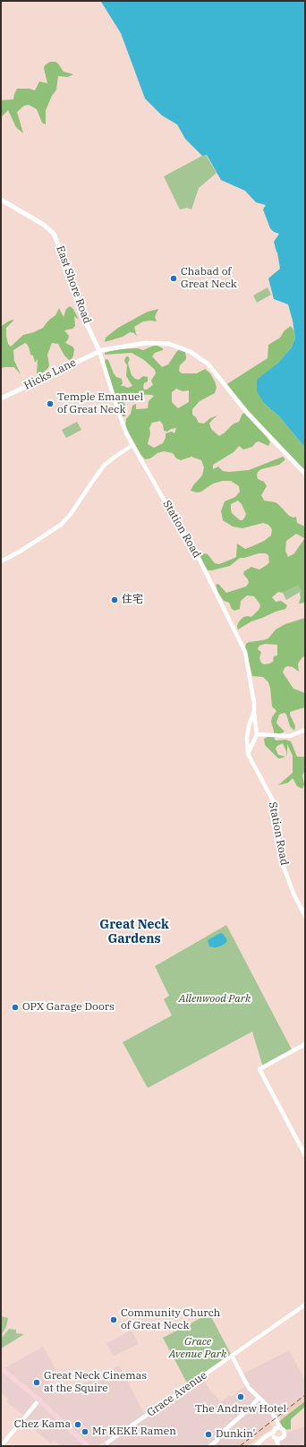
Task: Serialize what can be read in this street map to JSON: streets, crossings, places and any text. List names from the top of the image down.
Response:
{
  "streets": {
    "main road": ["East Shore Road", "Hicks Lane"],
    "street": ["Station Road", "Grace Avenue"]
  },
  "crossings": [
    ["East Shore Road", "Hicks Lane"],
    ["East Shore Road", "Station Road"],
    ["Hicks Lane", "Station Road"]
  ],
  "districts": ["Great Neck Gardens"],
  "parks": ["Allenwood Park", "Grace Avenue Park"],
  "places": [
    "Chabad of Great Neck",
    "Temple Emanuel of Great Neck",
    "住宅",
    "OPX Garage Doors",
    "Community Church of Great Neck",
    "Great Neck Cinemas at the Squire",
    "The Andrew Hotel",
    "Chez Kama",
    "Mr KEKE Ramen",
    "Dunkin'"
  ]
}
